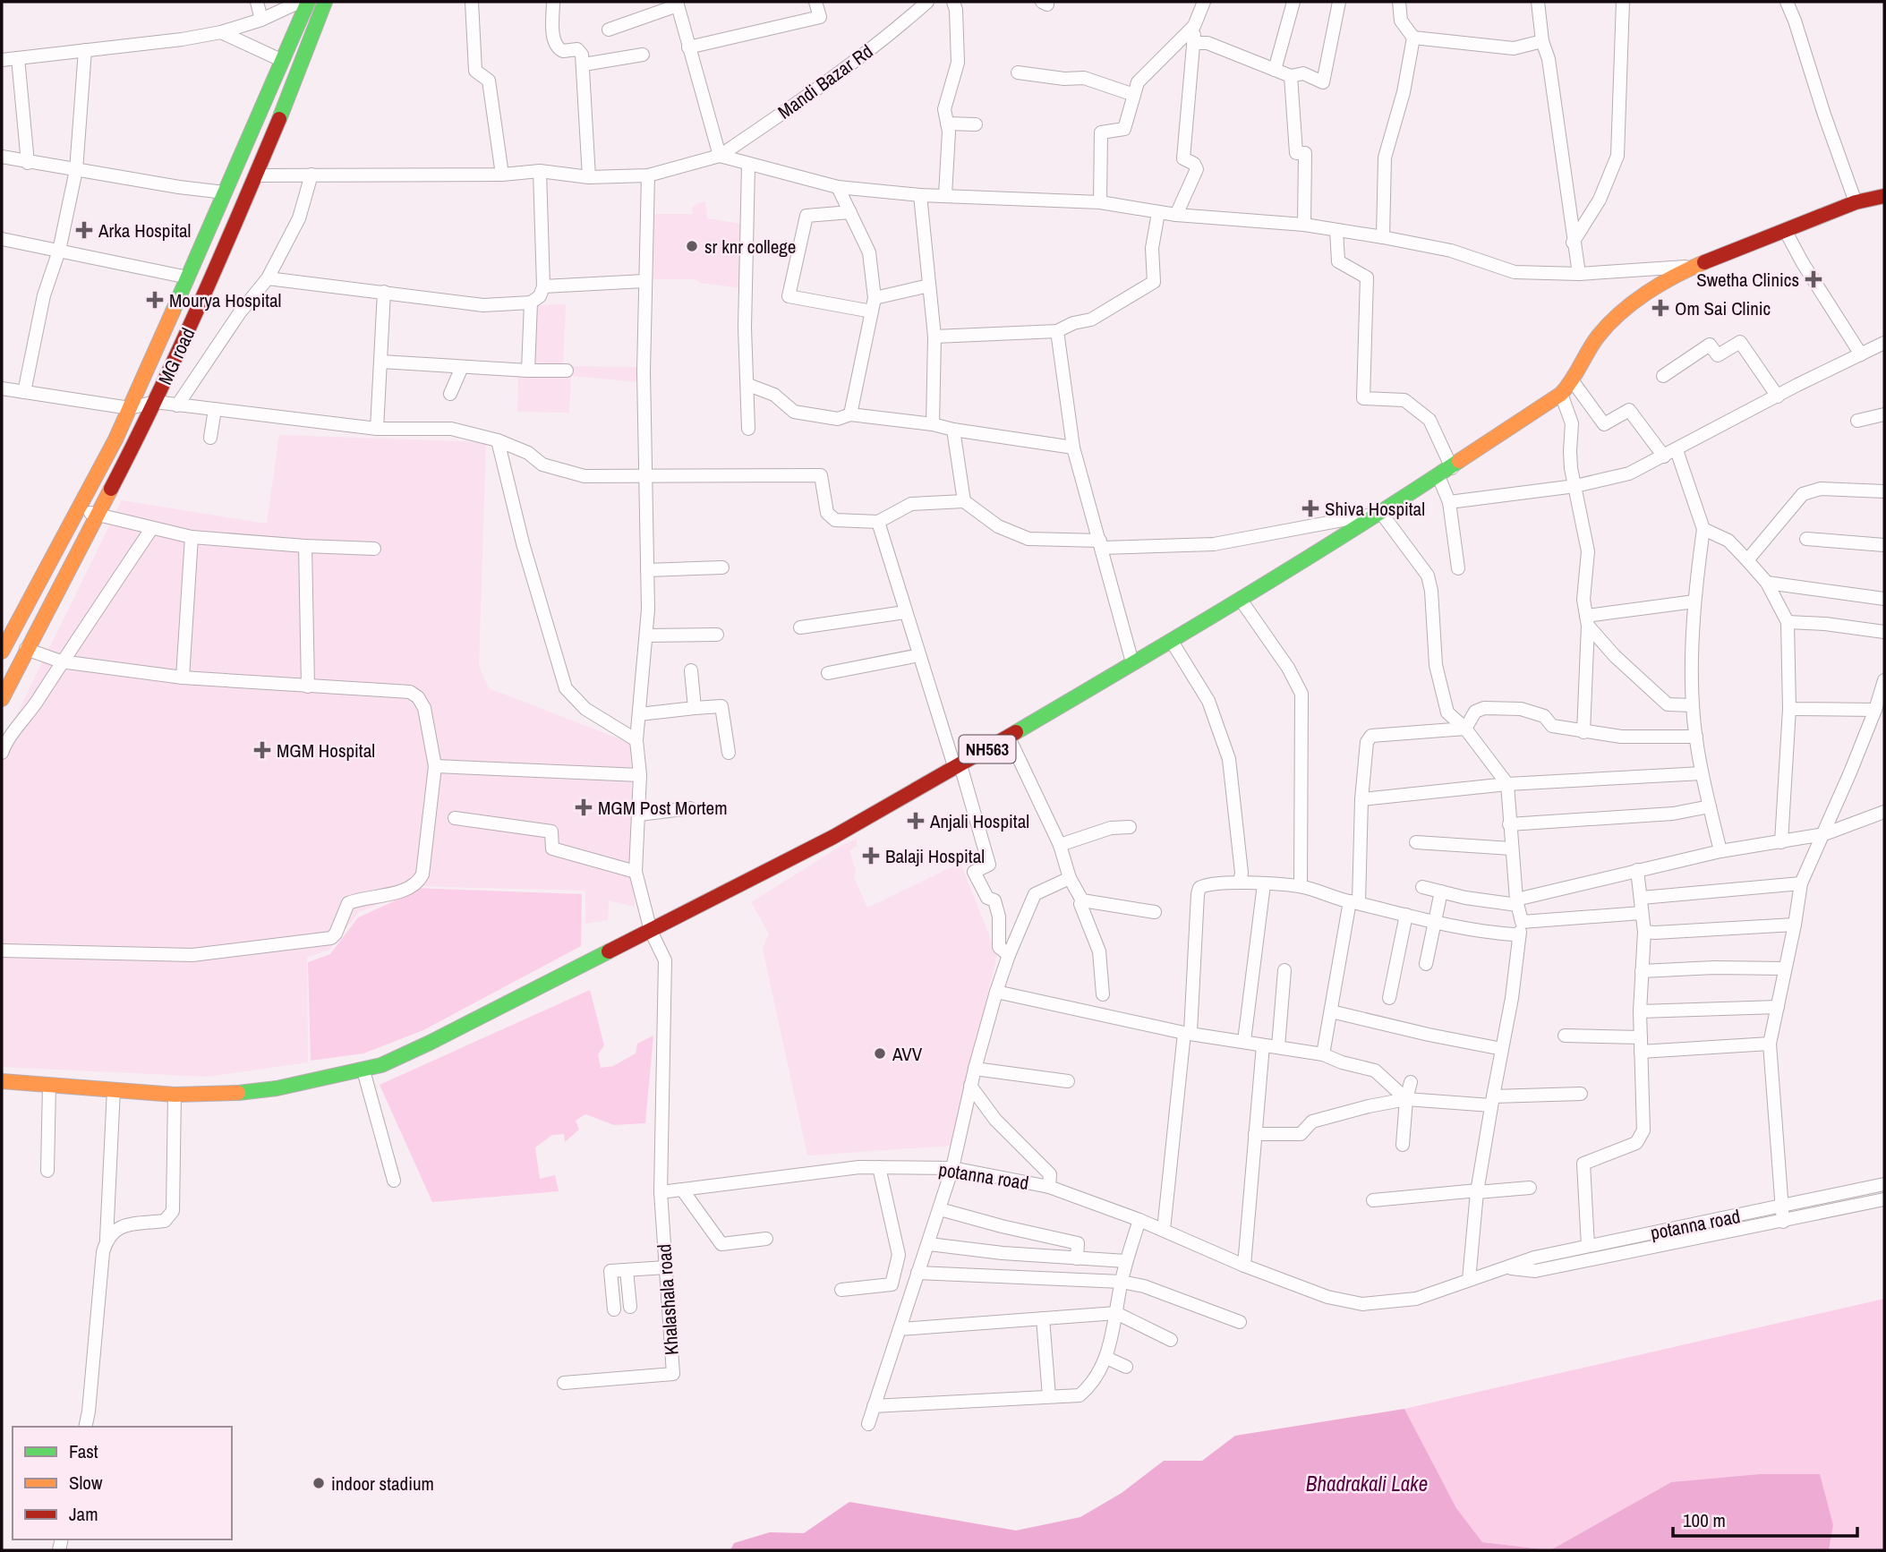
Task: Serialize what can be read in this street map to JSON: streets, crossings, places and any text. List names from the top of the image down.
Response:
{
  "streets": {
    "main road": ["MG road", "NH563"],
    "street": ["Mandi Bazar Rd", "potanna road", "Khalashala road"]
  },
  "crossings": [
    ["potanna road", "Khalashala road"]
  ],
  "water": ["Bhadrakali Lake"],
  "places": {
    "health": [
      "Arka Hospital",
      "Swetha Clinics",
      "Mourya Hospital",
      "Om Sai Clinic",
      "Shiva Hospital",
      "MGM Hospital",
      "MGM Post Mortem",
      "Anjali Hospital",
      "Balaji Hospital"
    ],
    "other": ["sr knr college", "AVV", "indoor stadium"]
  },
  "legend": ["Fast", "Slow", "Jam"],
  "scale_bar": "100 m"
}
